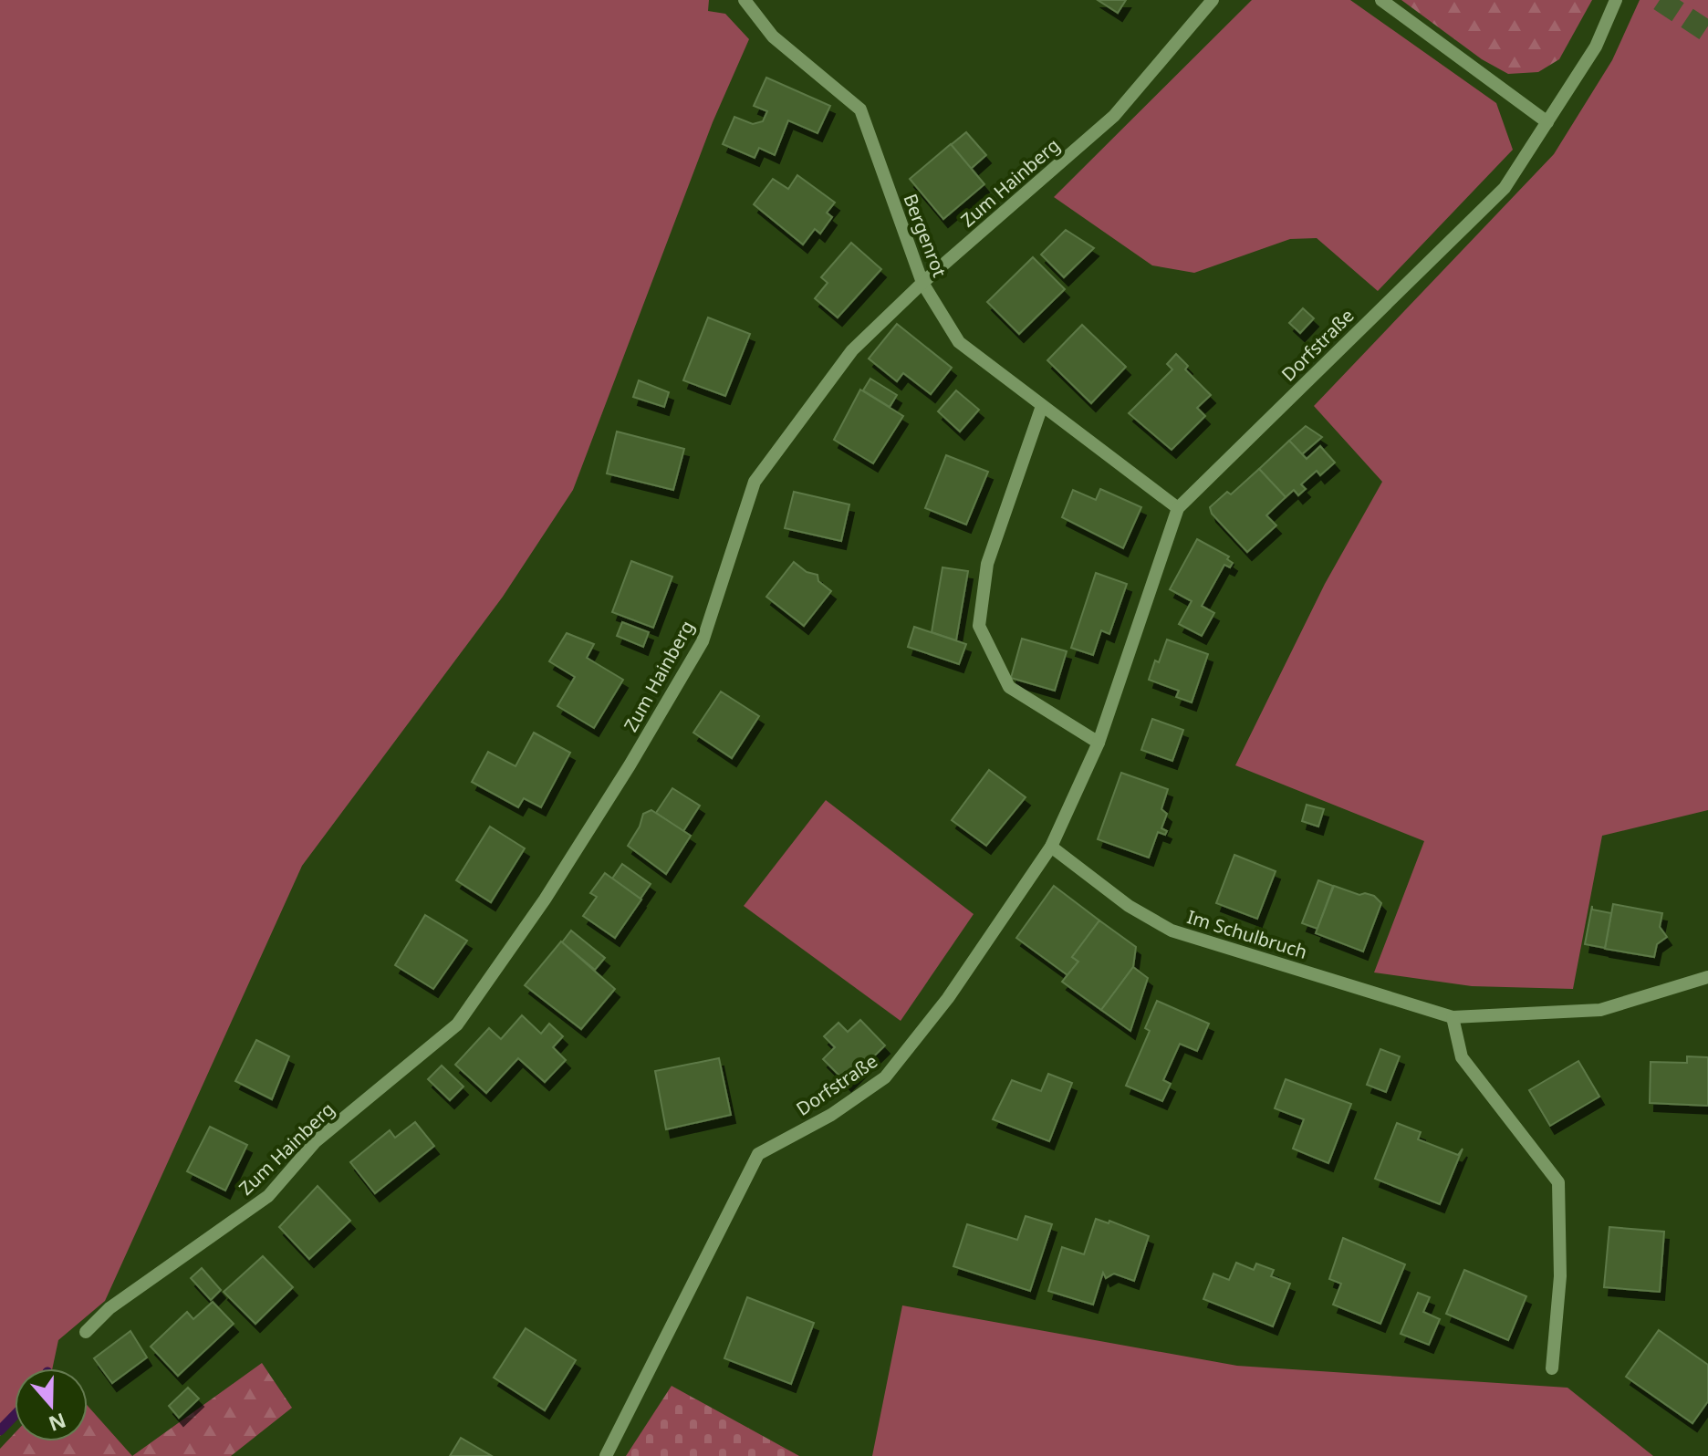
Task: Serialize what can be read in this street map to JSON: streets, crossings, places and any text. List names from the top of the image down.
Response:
{
  "streets": {
    "street": [
      "Zum Hainberg",
      "Bergenrot",
      "Dorfstraße",
      "Im Schulbruch"
    ]
  },
  "crossings": [
    ["Zum Hainberg", "Bergenrot"],
    ["Bergenrot", "Dorfstraße"],
    ["Dorfstraße", "Im Schulbruch"]
  ],
  "north": "bottom"
}
